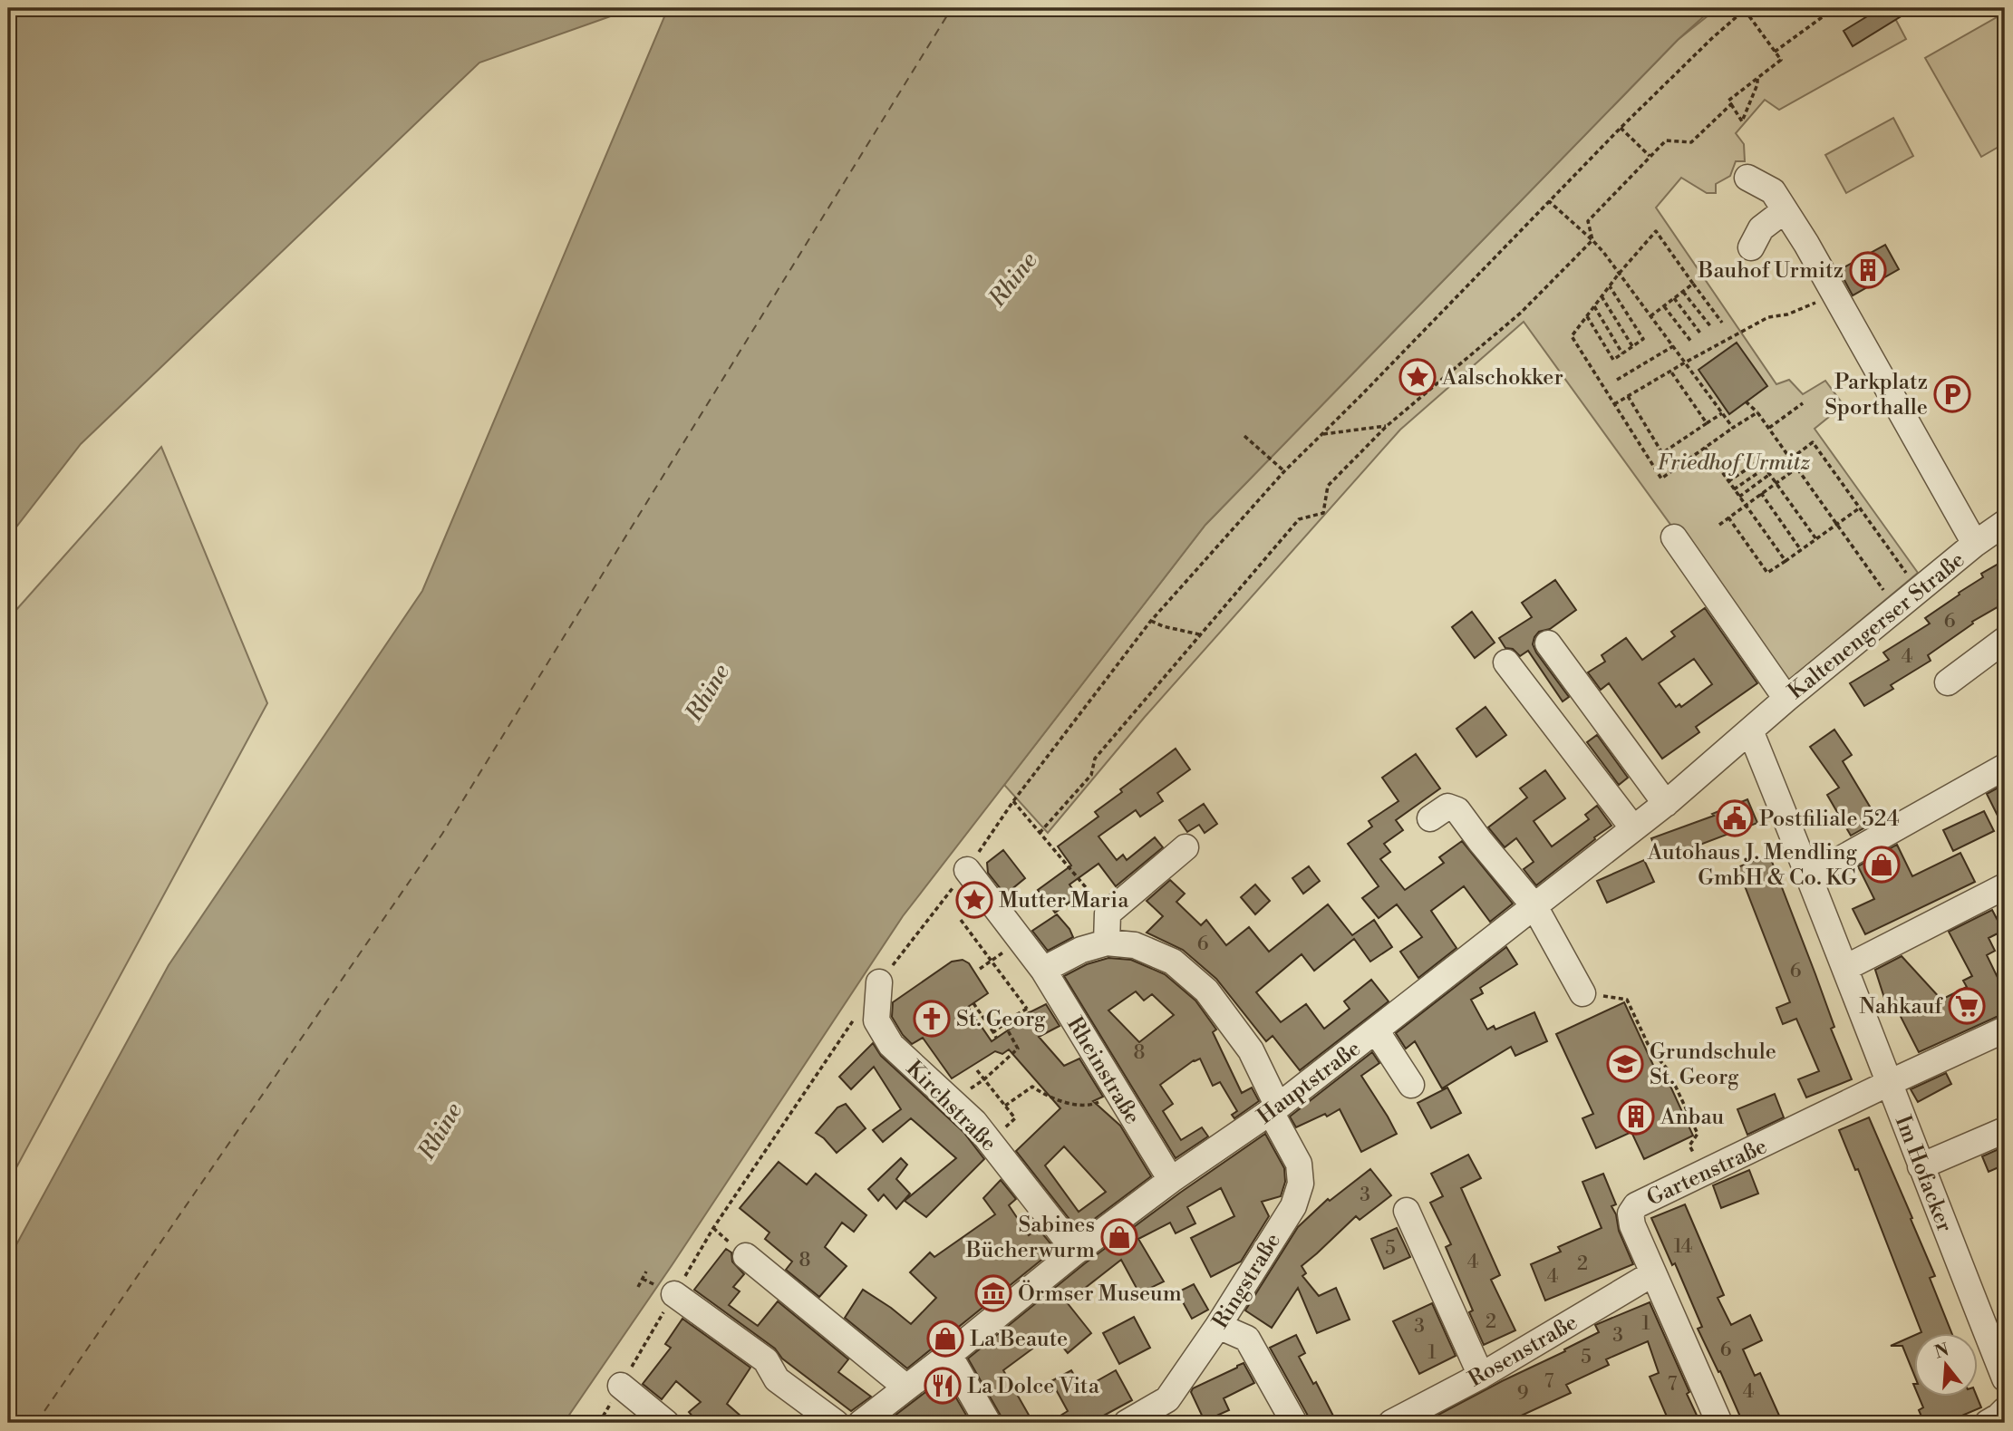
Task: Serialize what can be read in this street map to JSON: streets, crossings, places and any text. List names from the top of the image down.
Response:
{
  "streets": {
    "street": [
      "Kaltenengerser Straße",
      "Rheinstraße",
      "Hauptstraße",
      "Kirchstraße",
      "Gartenstraße",
      "Im Hofacker",
      "Ringstraße",
      "Rosenstraße"
    ]
  },
  "crossings": [
    ["Kaltenengerser Straße", "Hauptstraße"],
    ["Kaltenengerser Straße", "Im Hofacker"],
    ["Rheinstraße", "Hauptstraße"],
    ["Hauptstraße", "Kirchstraße"],
    ["Hauptstraße", "Im Hofacker"],
    ["Hauptstraße", "Ringstraße"],
    ["Gartenstraße", "Im Hofacker"],
    ["Gartenstraße", "Rosenstraße"]
  ],
  "water": ["Rhine"],
  "parks": ["Friedhof Urmitz"],
  "places": {
    "building": ["Bauhof Urmitz", "Anbau"],
    "place": ["Aalschokker", "Mutter Maria"],
    "parking": ["Parkplatz Sporthalle"],
    "public building": ["Postfiliale 524"],
    "shop": ["Autohaus J. Mendling GmbH & Co. KG", "Sabines Bücherwurm", "La Beaute"],
    "supermarket": ["Nahkauf"],
    "church": ["St. Georg"],
    "school or university": ["Grundschule St. Georg"],
    "museum": ["Örmser Museum"],
    "restaurant": ["La Dolce Vita"]
  },
  "house_numbers": [
    "6",
    "4",
    "6",
    "6",
    "8",
    "3",
    "14",
    "5",
    "8",
    "4",
    "2",
    "4",
    "2",
    "1",
    "3",
    "3",
    "6",
    "1",
    "5",
    "7",
    "7",
    "4",
    "9"
  ],
  "north": "top"
}
